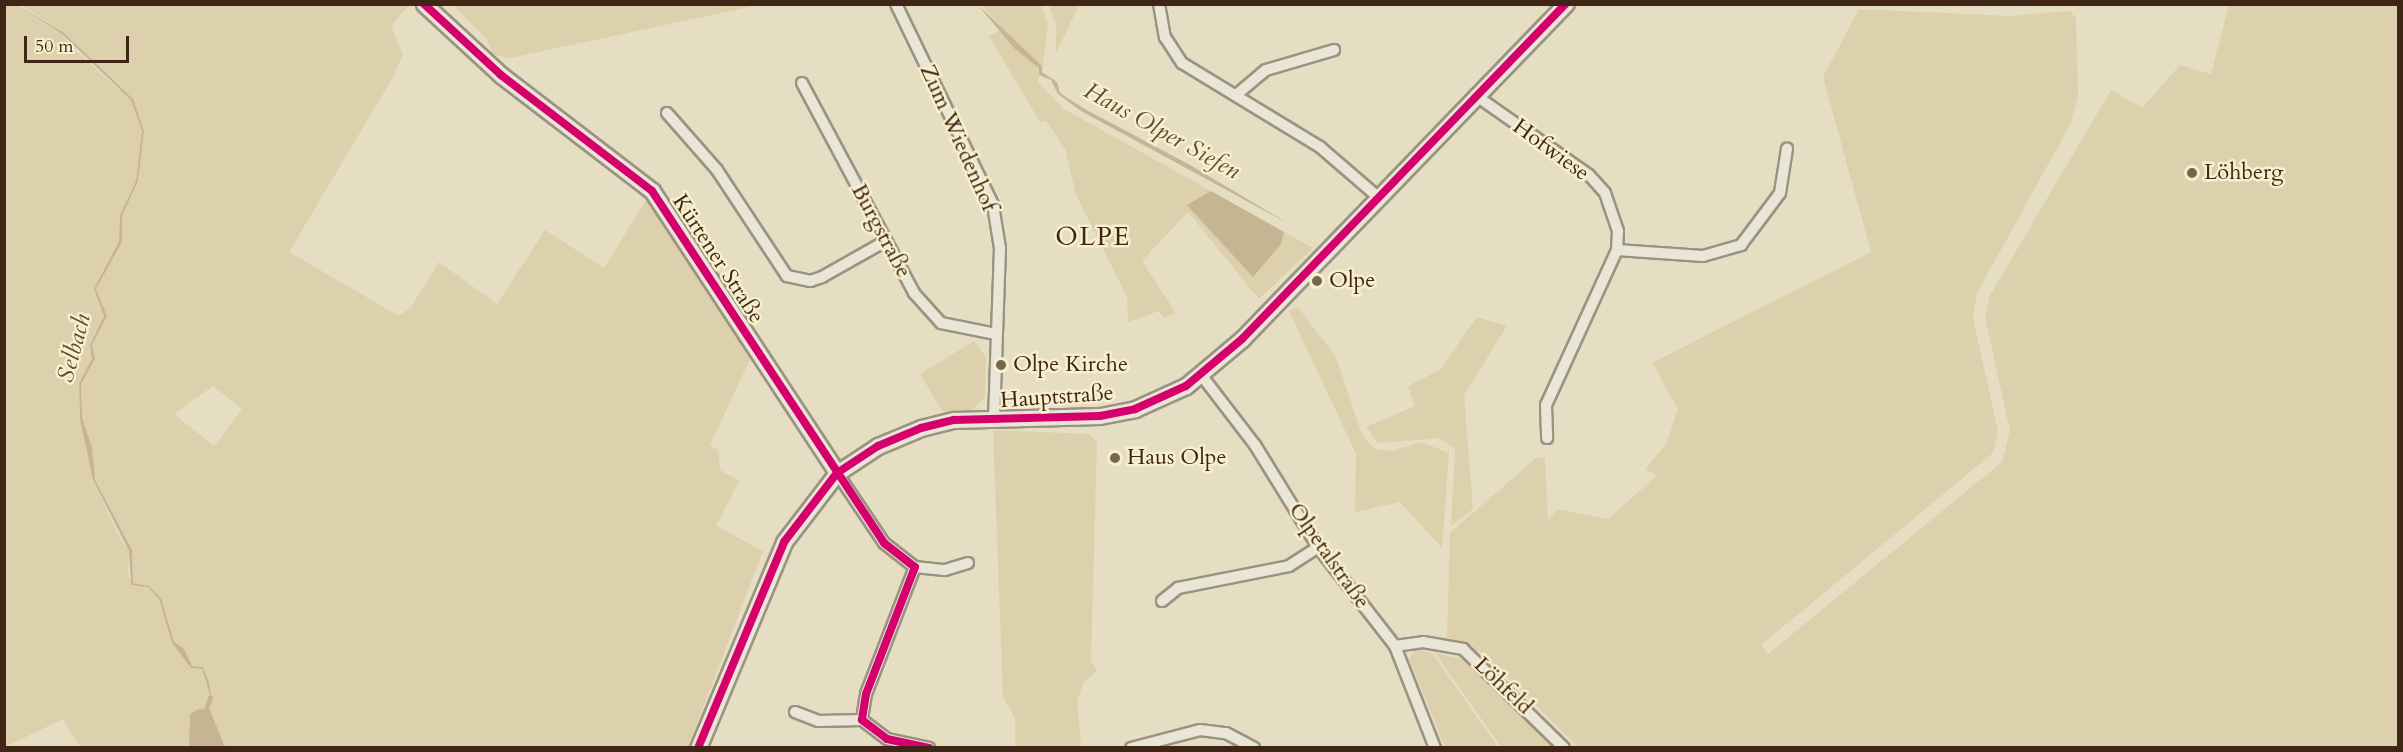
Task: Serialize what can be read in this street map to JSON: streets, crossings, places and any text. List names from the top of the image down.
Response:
{
  "streets": {
    "street": [
      "Zum Wiedenhof",
      "Hofwiese",
      "Burgstraße",
      "Kürtener Straße",
      "Hauptstraße",
      "Olpetalstraße",
      "Löhfeld"
    ]
  },
  "crossings": [
    ["Zum Wiedenhof", "Burgstraße"],
    ["Zum Wiedenhof", "Hauptstraße"],
    ["Hofwiese", "Hauptstraße"],
    ["Kürtener Straße", "Hauptstraße"],
    ["Hauptstraße", "Olpetalstraße"],
    ["Olpetalstraße", "Löhfeld"]
  ],
  "districts": ["OLPE"],
  "water": ["Haus Olper Siefen", "Selbach"],
  "places": [
    "Löhberg",
    "Olpe",
    "Olpe Kirche",
    "Haus Olpe"
  ],
  "scale_bar": "50 m"
}
